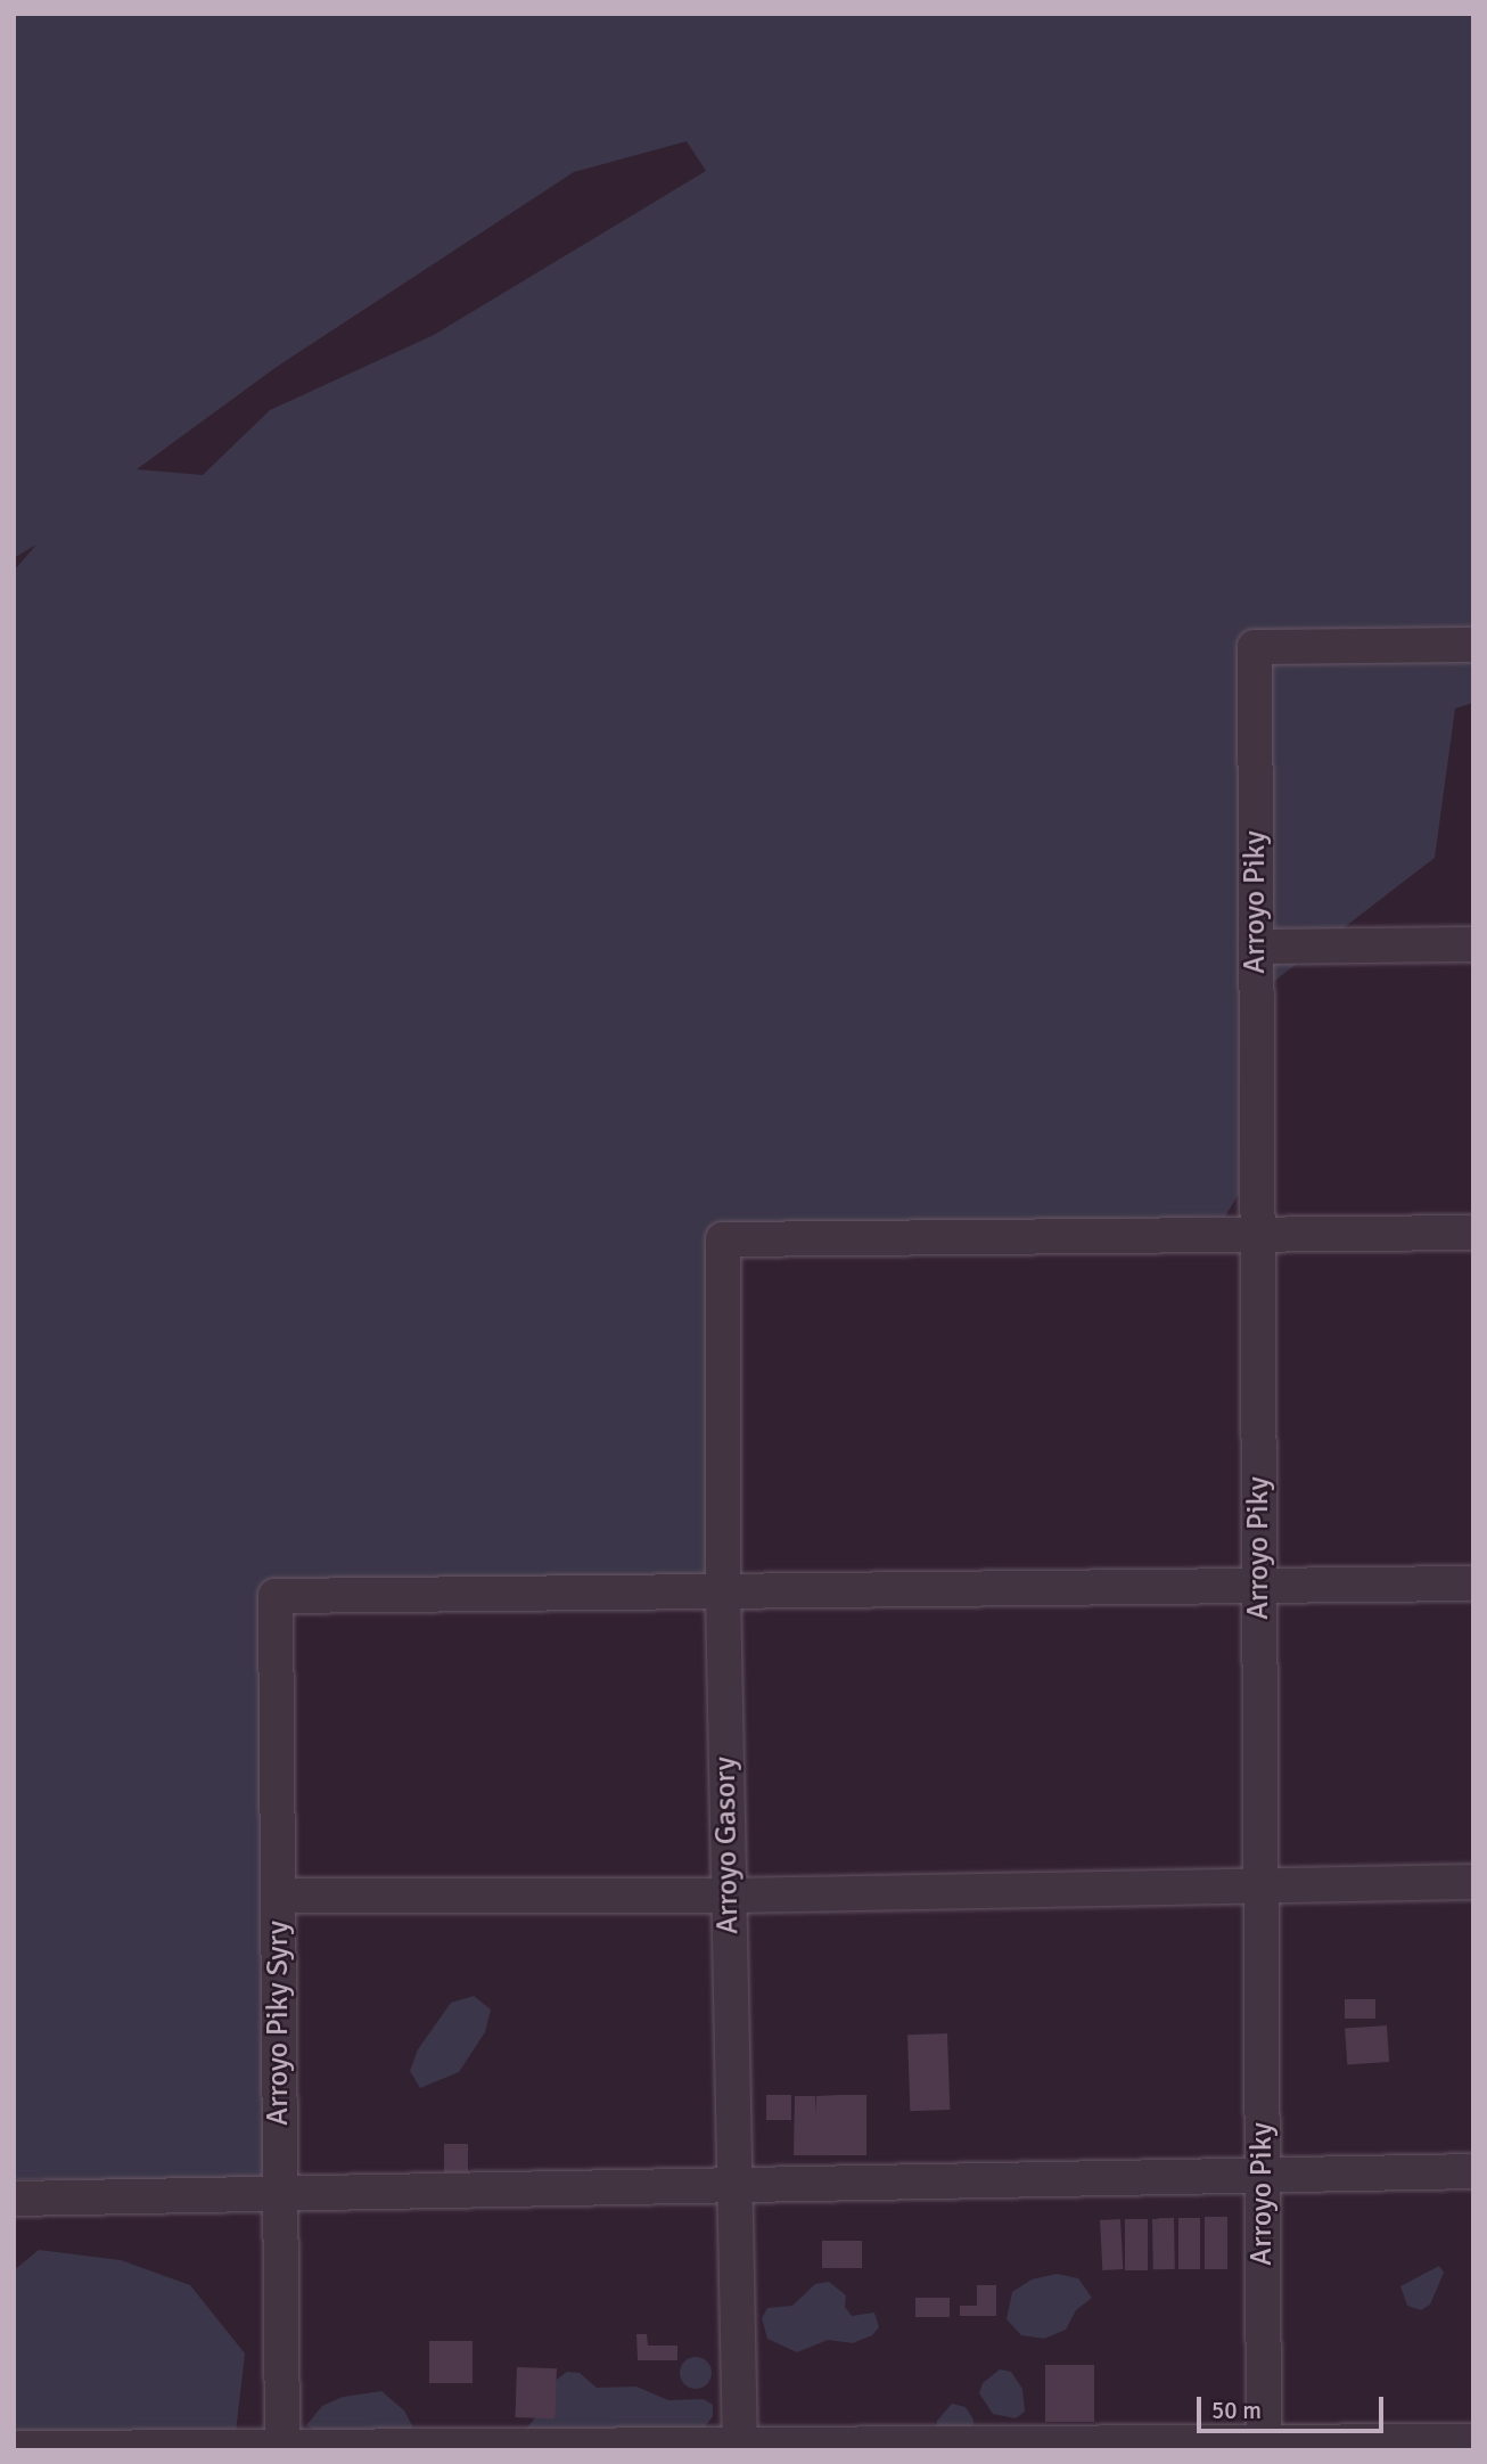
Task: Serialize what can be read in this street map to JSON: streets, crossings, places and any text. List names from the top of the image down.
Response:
{
  "streets": {
    "street": ["Arroyo Piky", "Arroyo Gasory", "Arroyo Piky Syry"]
  },
  "crossings": [
    ["Arroyo Piky", "Arroyo Gasory"],
    ["Arroyo Gasory", "Arroyo Piky Syry"]
  ],
  "scale_bar": "50 m"
}
